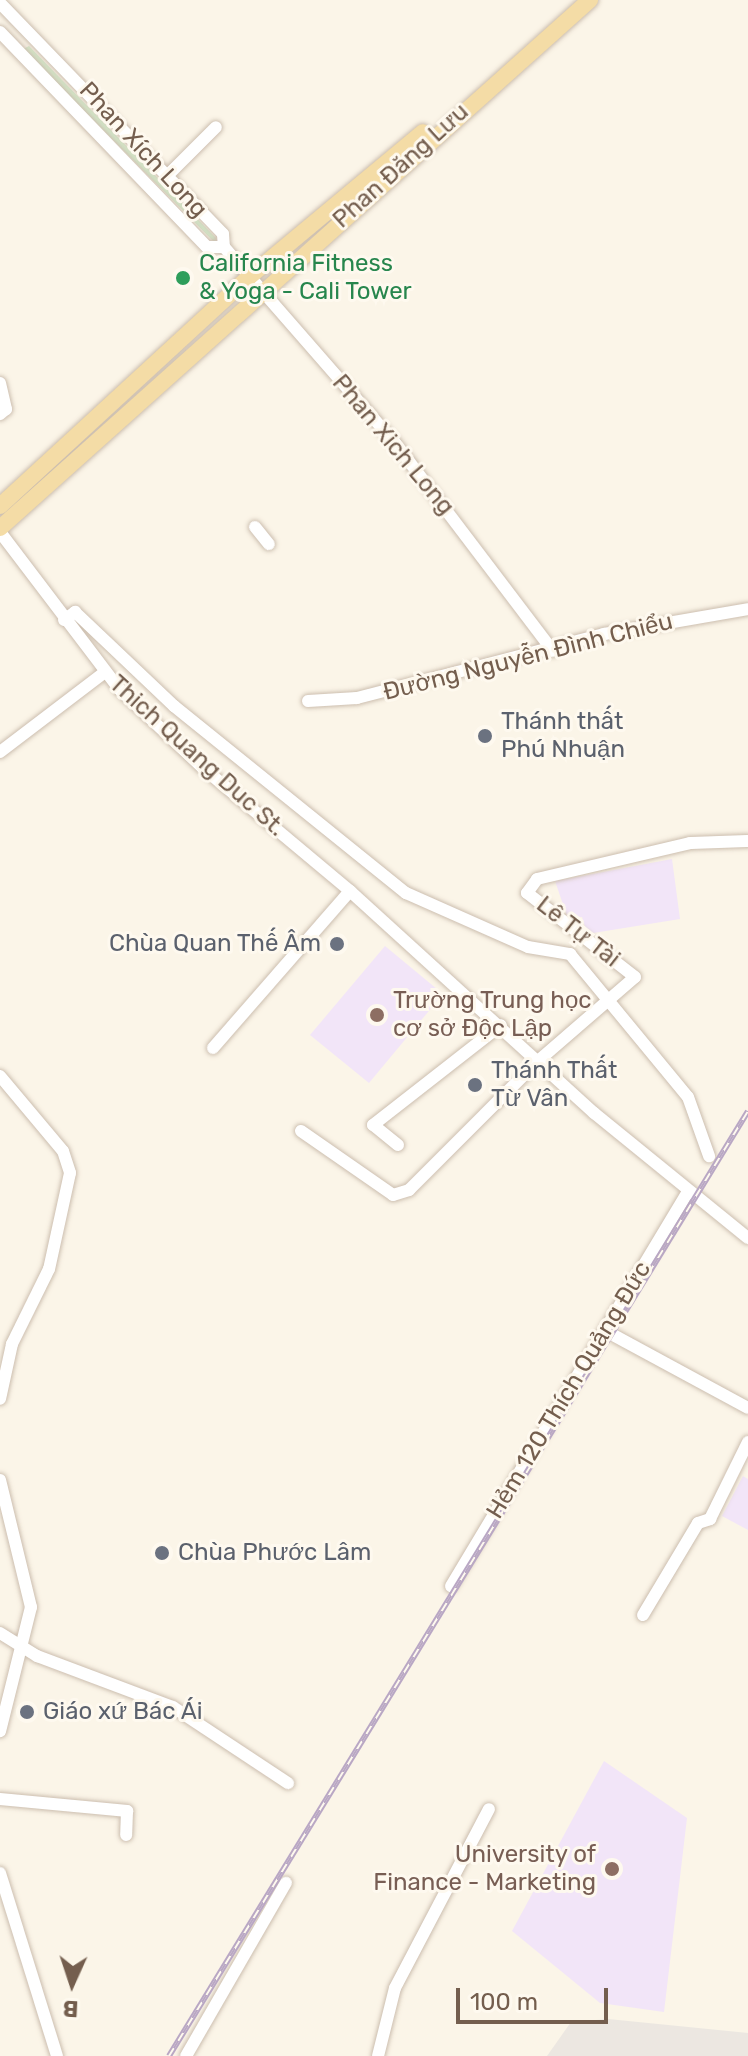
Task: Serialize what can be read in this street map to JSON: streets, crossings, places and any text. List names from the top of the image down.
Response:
{
  "streets": {
    "main road": ["Phan Đăng Lưu"],
    "street": [
      "Phan Xích Long",
      "Phan Xich Long",
      "Đường Nguyễn Đình Chiểu",
      "Thich Quang Duc St.",
      "Lê Tự Tài",
      "Hẻm 120 Thích Quảng Đức"
    ]
  },
  "crossings": [
    ["Phan Xích Long", "Phan Xich Long"],
    ["Phan Đăng Lưu", "Phan Xich Long"],
    ["Phan Đăng Lưu", "Thich Quang Duc St."],
    ["Phan Xich Long", "Đường Nguyễn Đình Chiểu"]
  ],
  "places": [
    "California Fitness & Yoga - Cali Tower",
    "Thánh thất Phú Nhuận",
    "Chùa Quan Thế Âm",
    "Trường Trung học cơ sở Độc Lập",
    "Thánh Thất Từ Vân",
    "Chùa Phước Lâm",
    "Giáo xứ Bác Ái",
    "University of Finance - Marketing"
  ],
  "scale_bar": "100 m",
  "north": "bottom"
}
